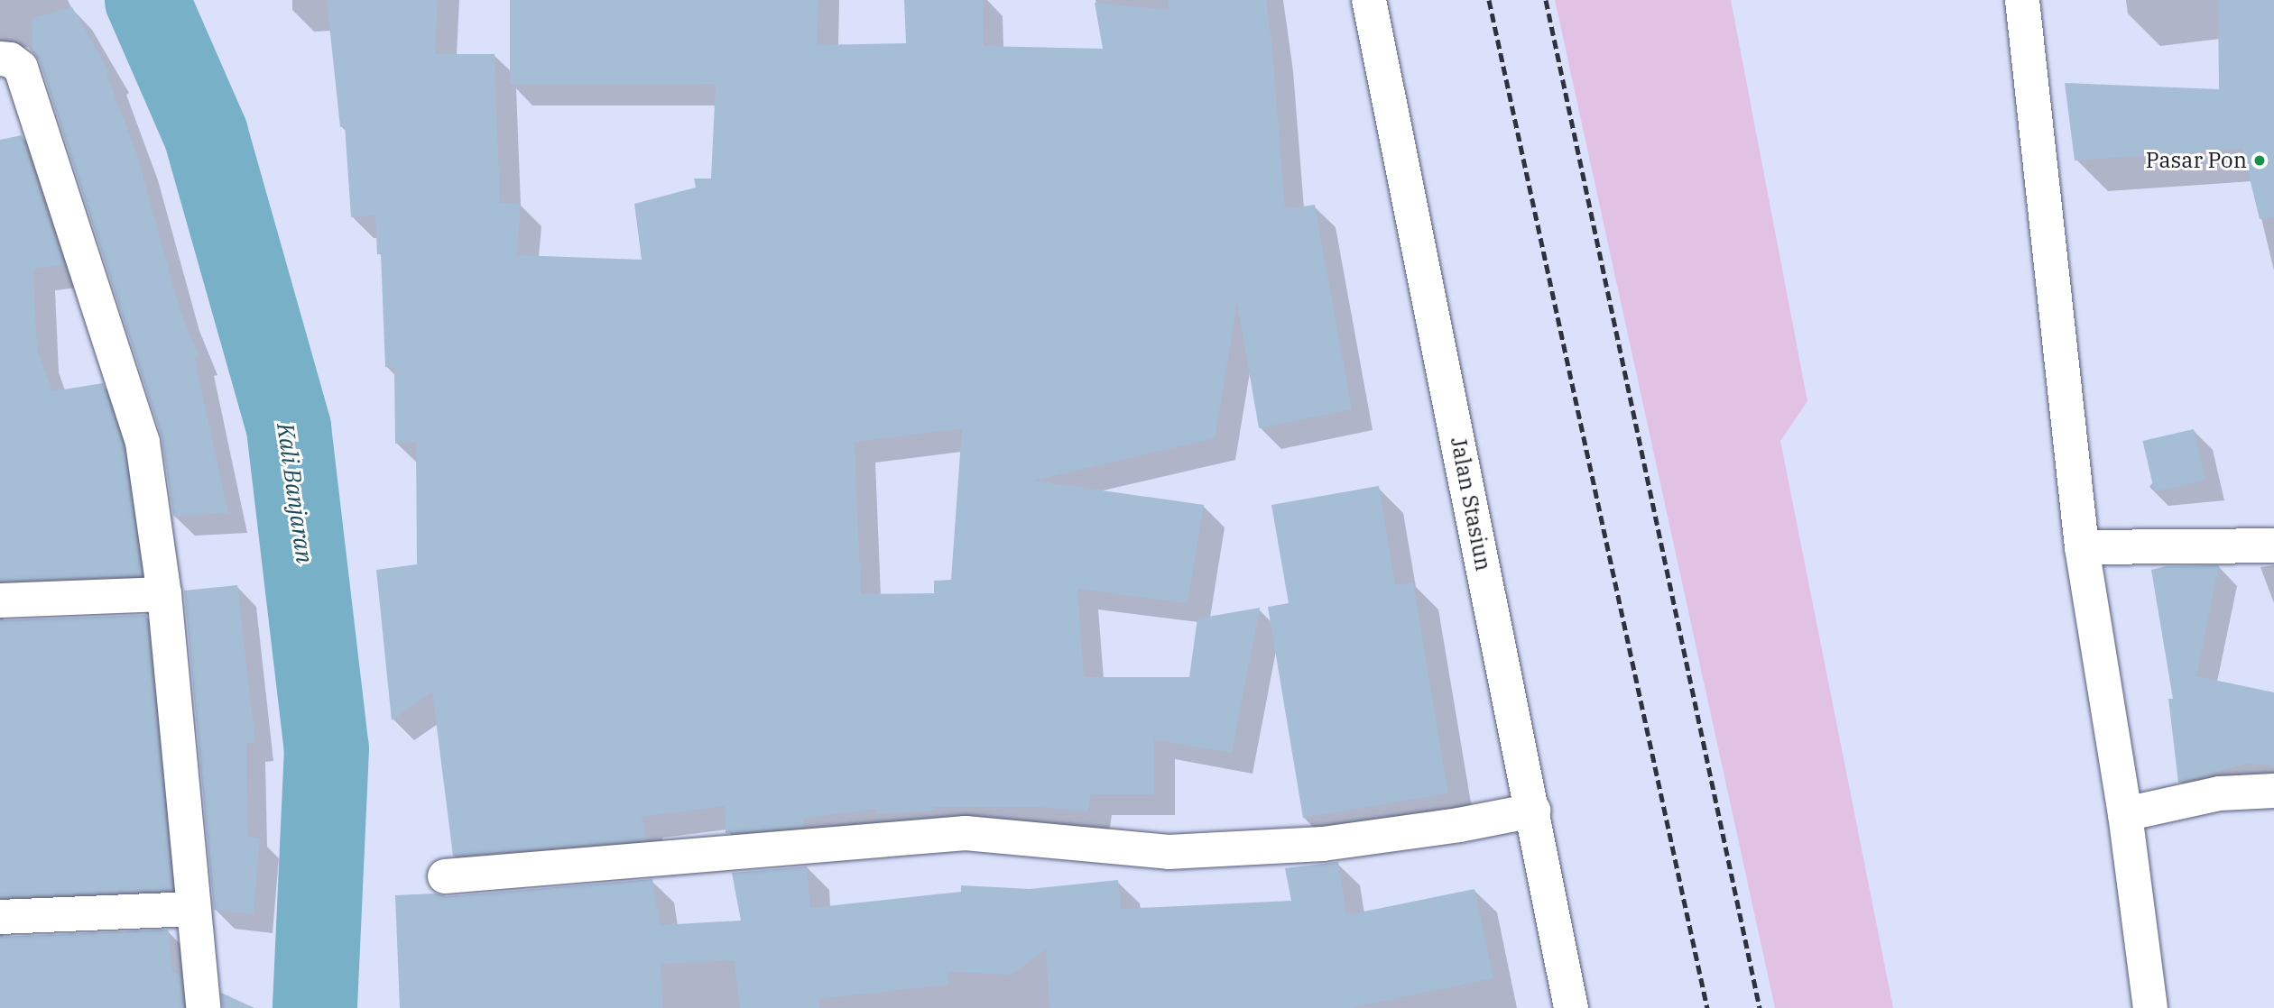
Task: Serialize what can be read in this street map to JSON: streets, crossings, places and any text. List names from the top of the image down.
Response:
{
  "streets": {
    "street": ["Jalan Stasiun"]
  },
  "water": ["Kali Banjaran"],
  "places": ["Pasar Pon"]
}
